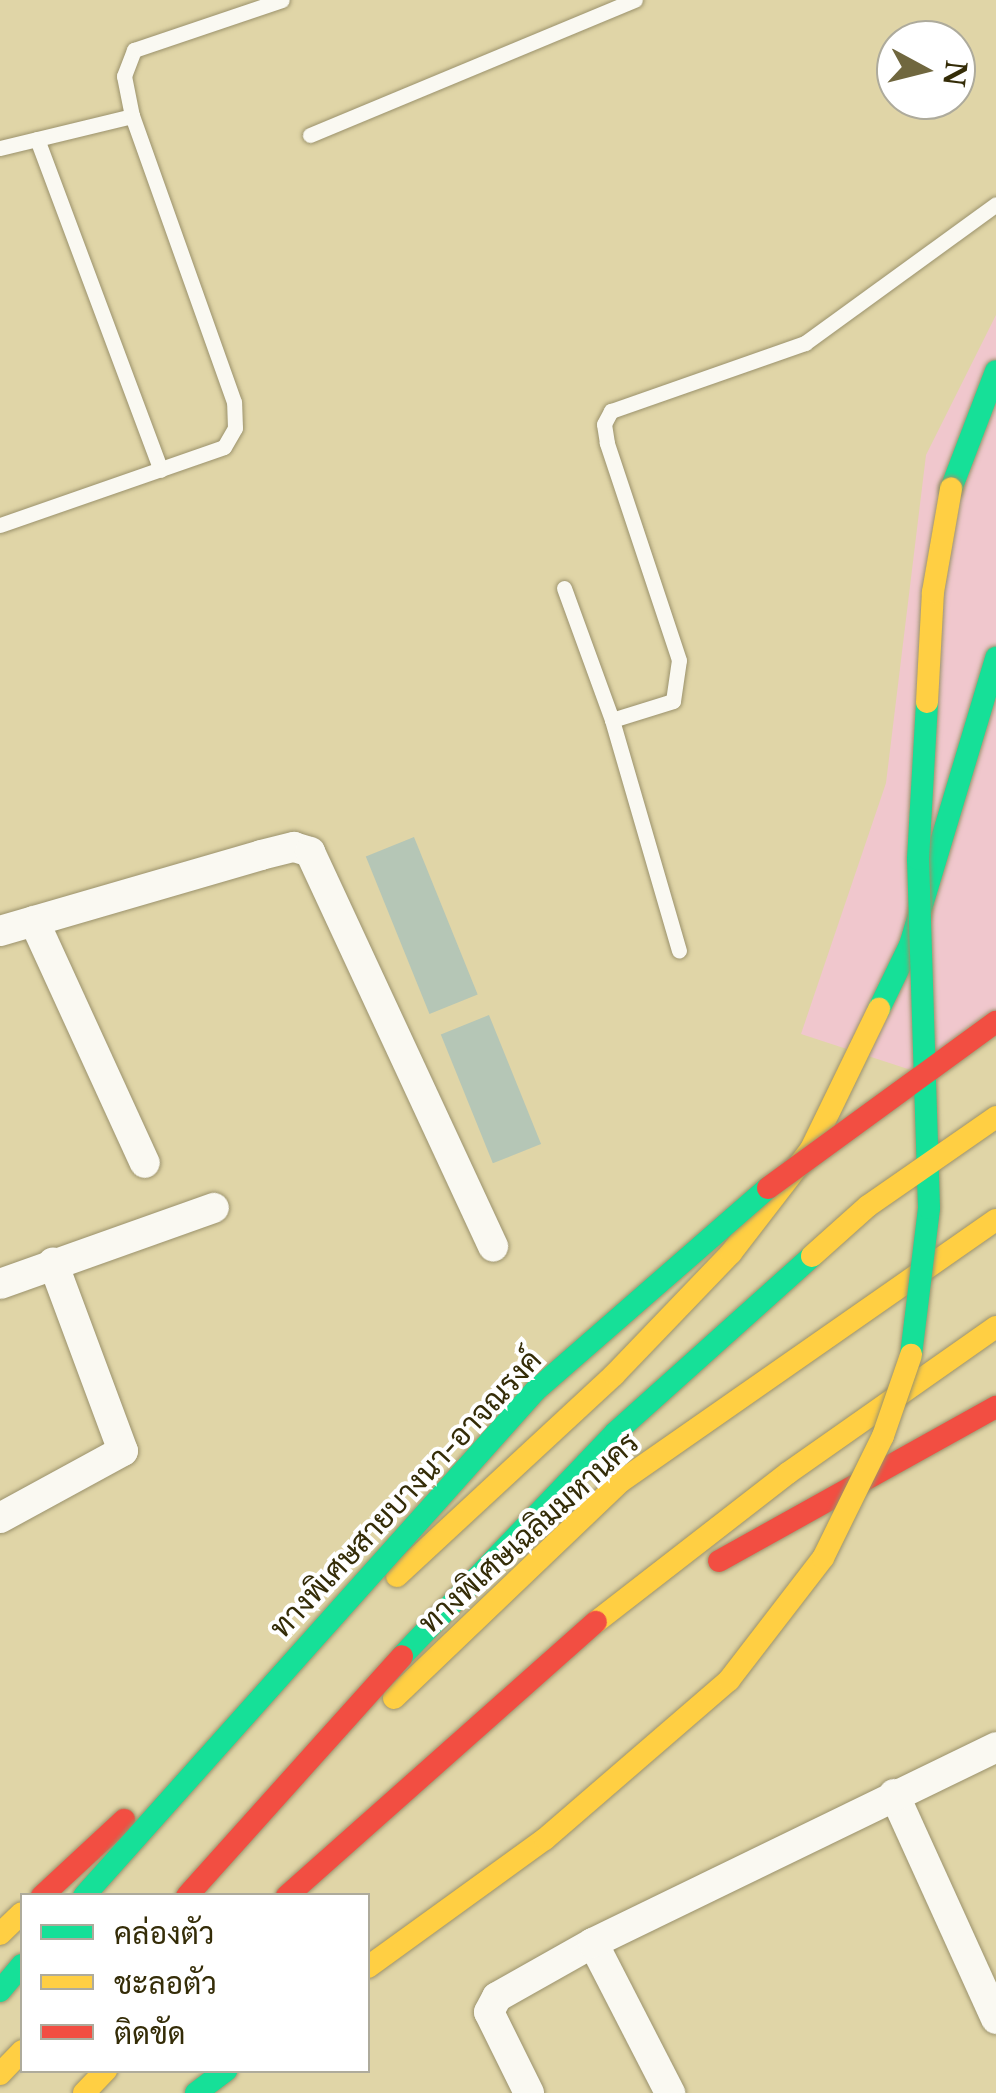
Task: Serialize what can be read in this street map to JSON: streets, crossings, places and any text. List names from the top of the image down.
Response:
{
  "streets": {
    "highway": ["ทางพิเศษสายบางนา-อาจณรงค์", "ทางพิเศษเฉลิมมหานคร"]
  },
  "legend": ["คล่องตัว", "ชะลอตัว", "ติดขัด"],
  "north": "right"
}
